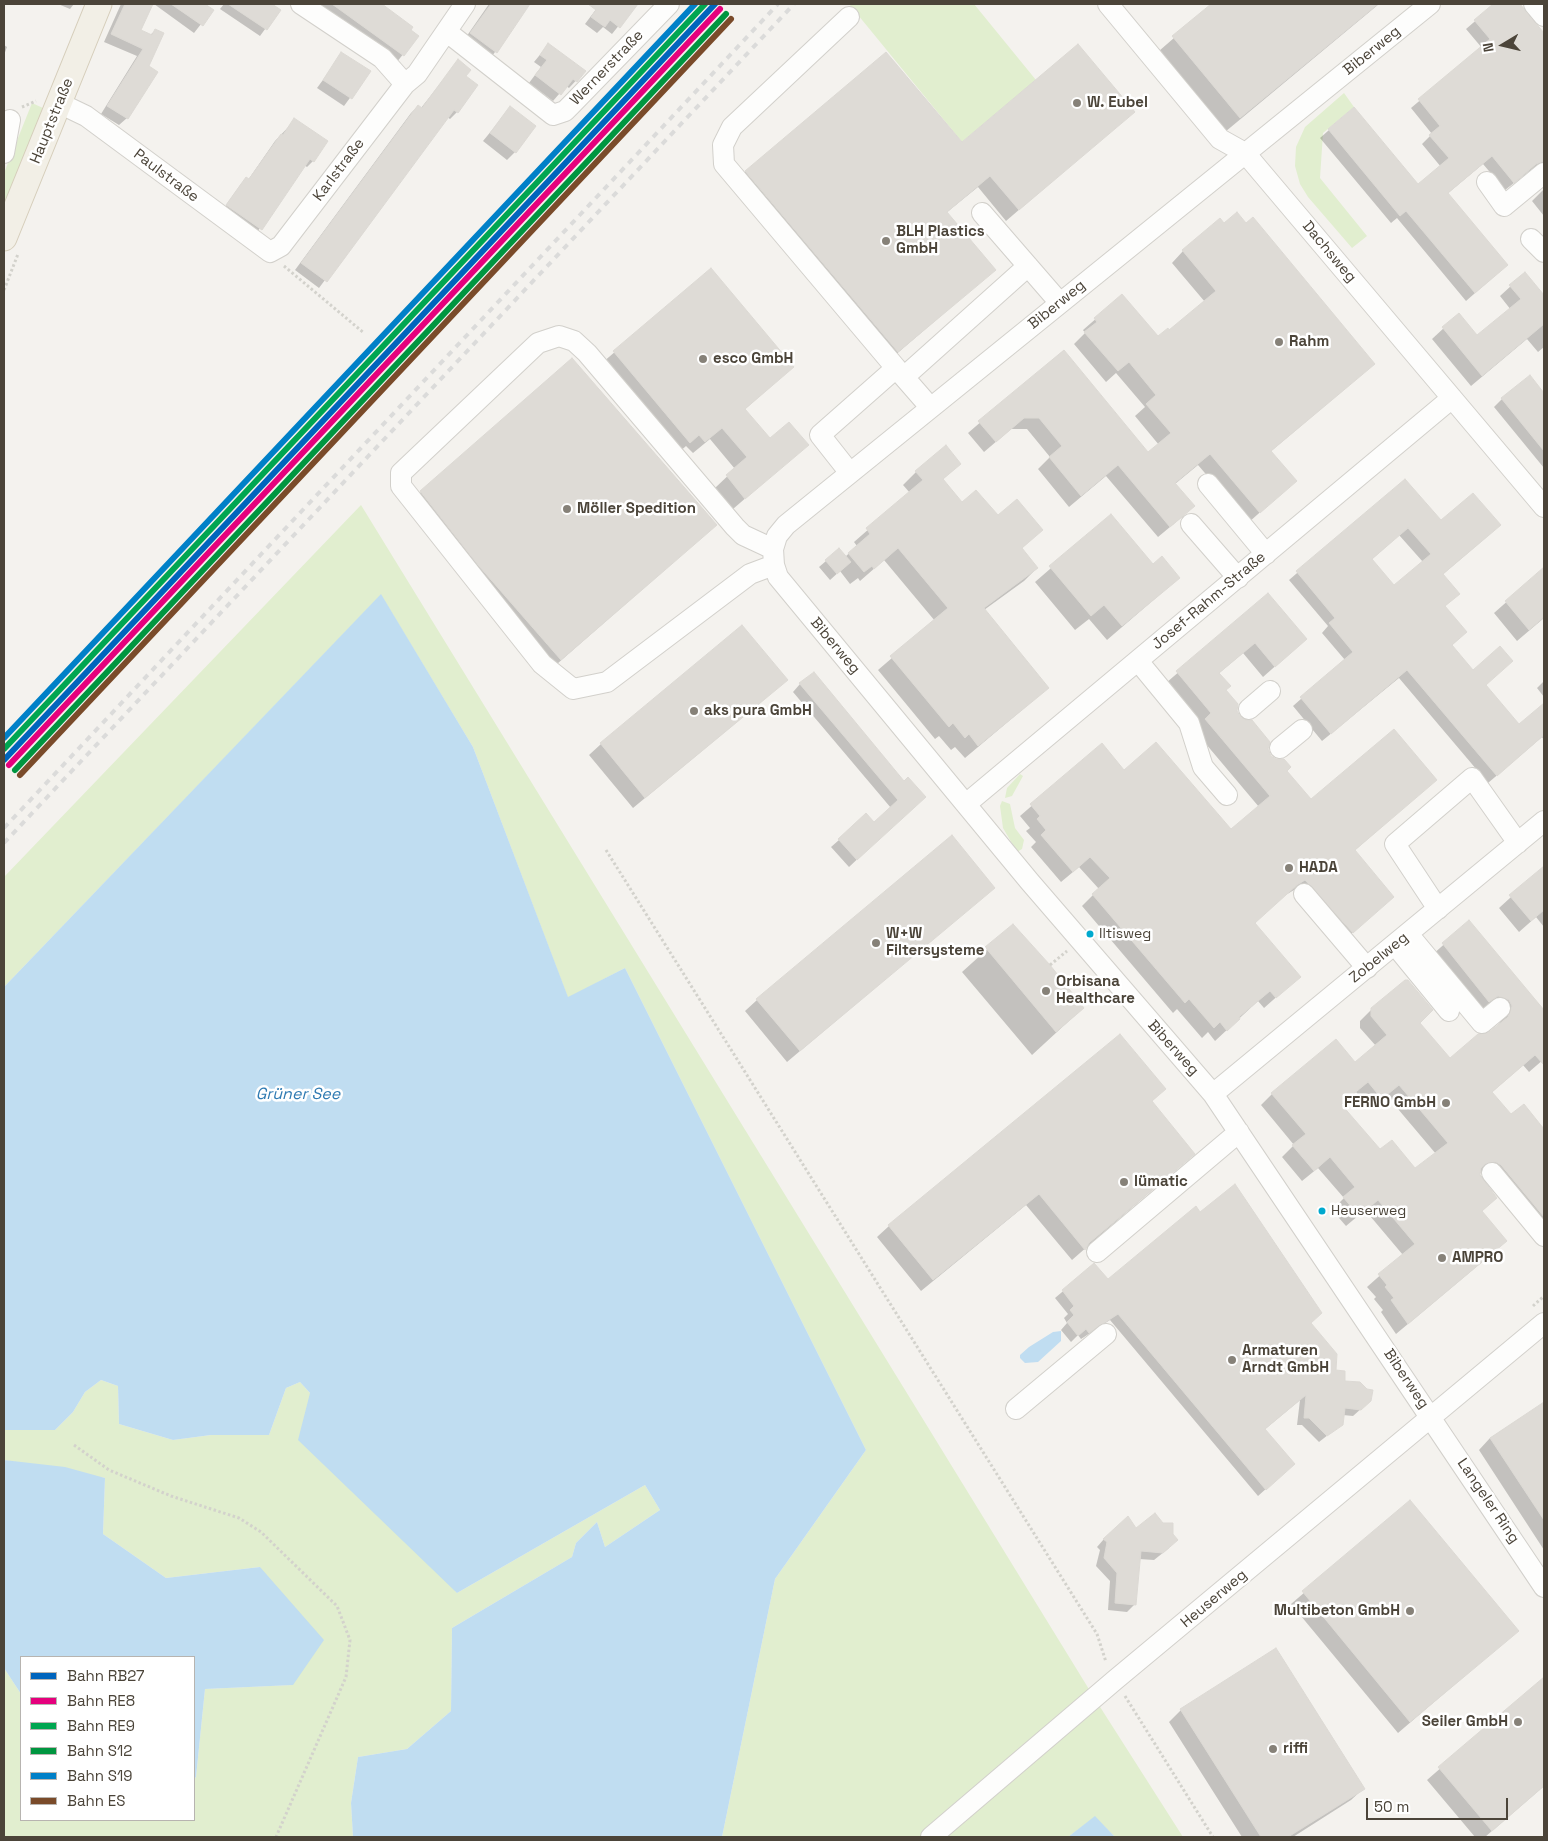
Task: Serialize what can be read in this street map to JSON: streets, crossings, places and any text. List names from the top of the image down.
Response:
{
  "streets": {
    "main road": ["Hauptstraße"],
    "street": [
      "Biberweg",
      "Wernerstraße",
      "Karlstraße",
      "Paulstraße",
      "Dachsweg",
      "Josef-Rahm-Straße",
      "Zobelweg",
      "Langeler Ring",
      "Heuserweg"
    ]
  },
  "crossings": [
    ["Biberweg", "Dachsweg"],
    ["Biberweg", "Josef-Rahm-Straße"],
    ["Biberweg", "Zobelweg"],
    ["Biberweg", "Langeler Ring"],
    ["Biberweg", "Heuserweg"],
    ["Wernerstraße", "Karlstraße"],
    ["Hauptstraße", "Paulstraße"],
    ["Karlstraße", "Paulstraße"],
    ["Dachsweg", "Josef-Rahm-Straße"],
    ["Langeler Ring", "Heuserweg"]
  ],
  "water": ["Grüner See"],
  "places": [
    "W. Eubel",
    "BLH Plastics GmbH",
    "Rahm",
    "esco GmbH",
    "Möller Spedition",
    "aks pura GmbH",
    "HADA",
    "Iltisweg",
    "W+W Filtersysteme",
    "Orbisana Healthcare",
    "FERNO GmbH",
    "lümatic",
    "Heuserweg",
    "AMPRO",
    "Armaturen Arndt GmbH",
    "Multibeton GmbH",
    "Seiler GmbH",
    "riffi"
  ],
  "lines": [
    "rail line RB27",
    "rail line RE9",
    "rail line S19",
    "rail line RE8",
    "rail line S12",
    "rail line ES"
  ],
  "legend": [
    "Bahn RB27",
    "Bahn RE8",
    "Bahn RE9",
    "Bahn S12",
    "Bahn S19",
    "Bahn ES"
  ],
  "scale_bar": "50 m",
  "north": "left"
}
